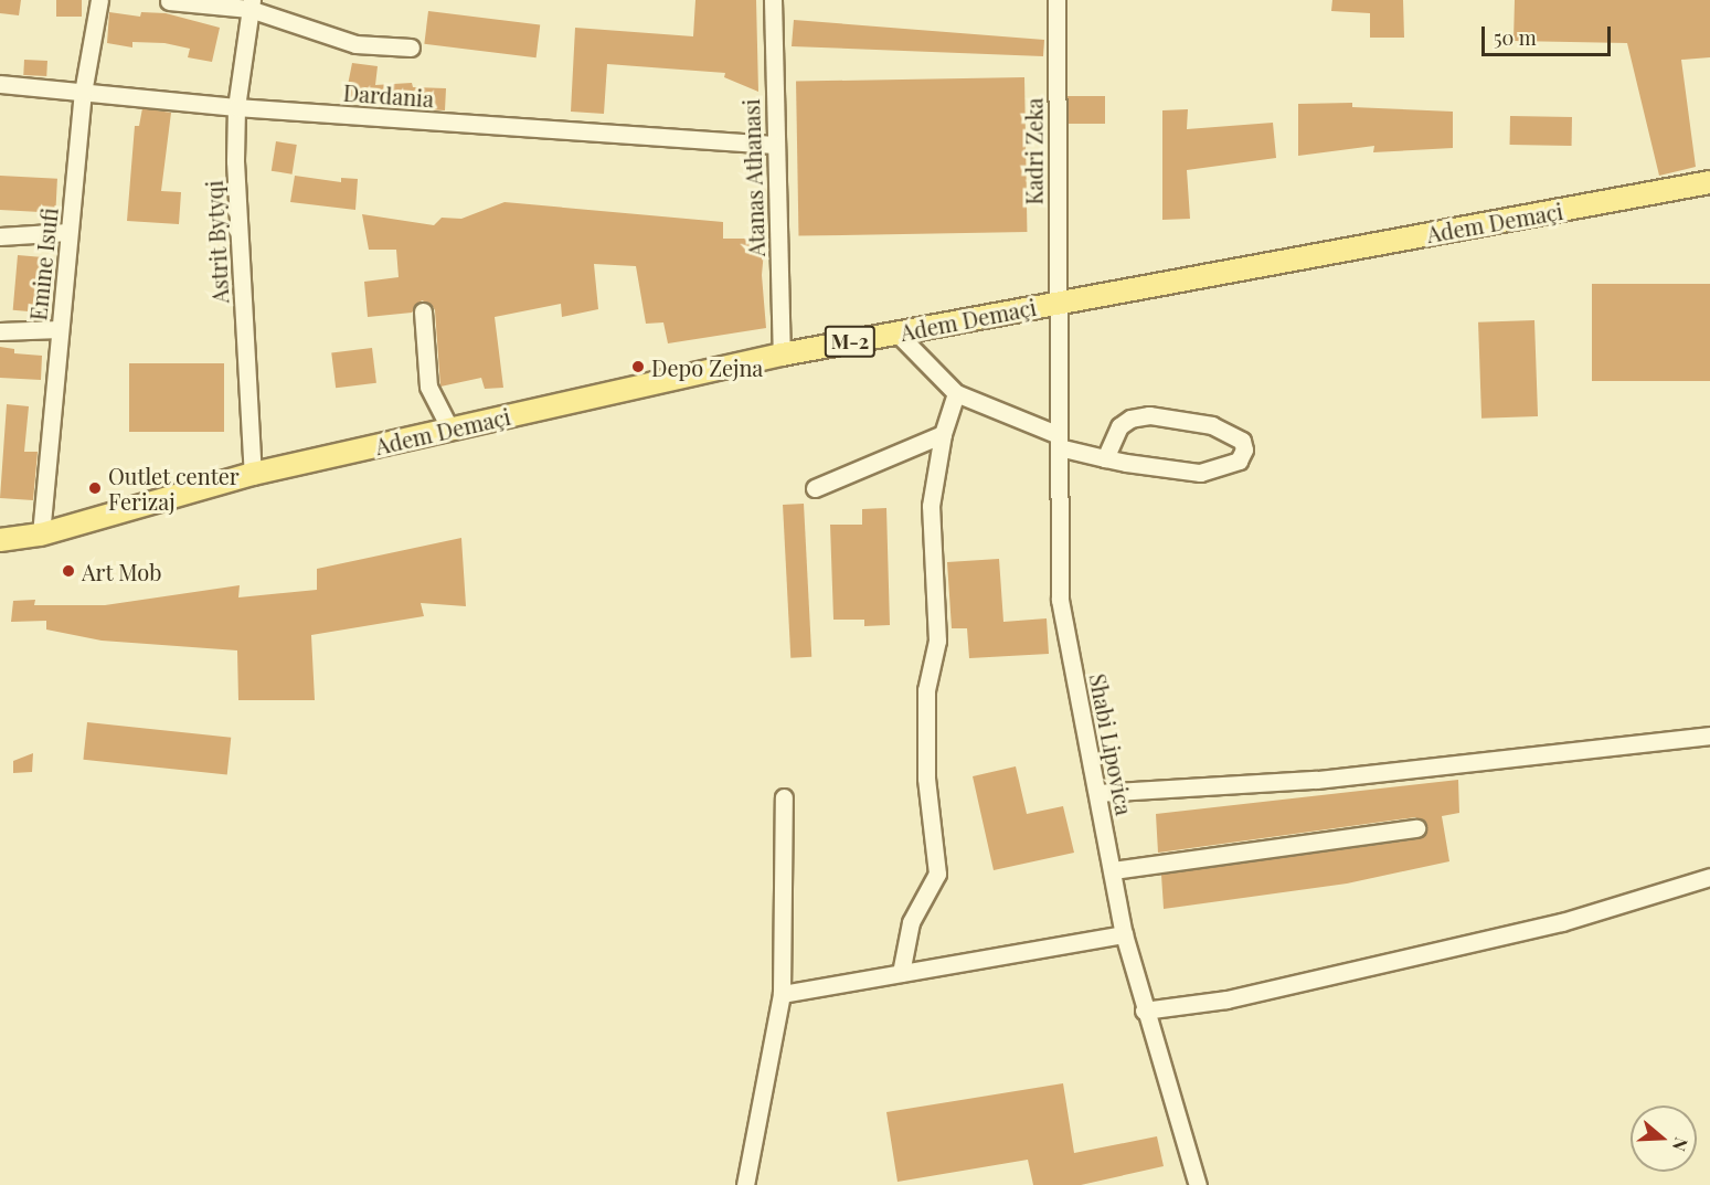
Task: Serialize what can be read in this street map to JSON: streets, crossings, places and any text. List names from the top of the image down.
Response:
{
  "streets": {
    "main road": ["Adem Demaçi", "M-2"],
    "street": [
      "Dardania",
      "Kadri Zeka",
      "Atanas Athanasi",
      "Astrit Bytyqi",
      "Emine Isufi",
      "Shabi Lipovica"
    ]
  },
  "crossings": [
    ["Dardania", "Atanas Athanasi"],
    ["Dardania", "Astrit Bytyqi"],
    ["Dardania", "Emine Isufi"],
    ["Kadri Zeka", "Adem Demaçi"],
    ["Kadri Zeka", "Shabi Lipovica"],
    ["Atanas Athanasi", "Adem Demaçi"],
    ["Adem Demaçi", "Astrit Bytyqi"],
    ["Adem Demaçi", "Emine Isufi"],
    ["Adem Demaçi", "Shabi Lipovica"]
  ],
  "places": ["Depo Zejna", "Outlet center Ferizaj", "Art Mob"],
  "scale_bar": "50 m",
  "north": "right"
}
